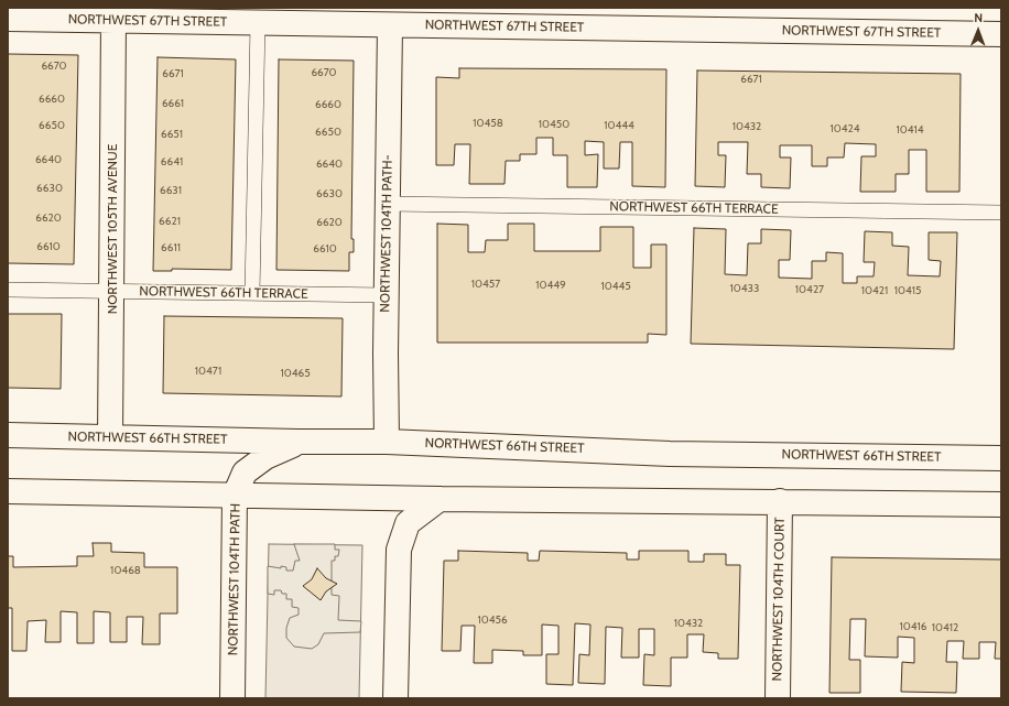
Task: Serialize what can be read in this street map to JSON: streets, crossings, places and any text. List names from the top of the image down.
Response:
{
  "streets": {
    "street": [
      "NORTHWEST 67TH STREET",
      "NORTHWEST 105TH AVENUE",
      "NORTHWEST 104TH PATH-",
      "NORTHWEST 66TH STREET",
      "NORTHWEST 104TH PATH",
      "NORTHWEST 104TH COURT"
    ],
    "lane": ["NORTHWEST 66TH TERRACE"]
  },
  "crossings": [
    ["NORTHWEST 67TH STREET", "NORTHWEST 105TH AVENUE"],
    ["NORTHWEST 67TH STREET", "NORTHWEST 104TH PATH-"],
    ["NORTHWEST 66TH TERRACE", "NORTHWEST 105TH AVENUE"],
    ["NORTHWEST 66TH TERRACE", "NORTHWEST 104TH PATH-"],
    ["NORTHWEST 105TH AVENUE", "NORTHWEST 66TH STREET"],
    ["NORTHWEST 104TH PATH-", "NORTHWEST 66TH STREET"],
    ["NORTHWEST 66TH STREET", "NORTHWEST 104TH PATH"]
  ],
  "house_numbers": [
    "6670",
    "6670",
    "6671",
    "6671",
    "6660",
    "6661",
    "6660",
    "10458",
    "10450",
    "6650",
    "10444",
    "10432",
    "10424",
    "10414",
    "6650",
    "6651",
    "6640",
    "6641",
    "6640",
    "6630",
    "6631",
    "6630",
    "6620",
    "6621",
    "6620",
    "6610",
    "6611",
    "6610",
    "10457",
    "10449",
    "10445",
    "10433",
    "10427",
    "10421",
    "10415",
    "10471",
    "10465",
    "10468",
    "10456",
    "10432",
    "10416",
    "10412"
  ],
  "north": "top"
}
